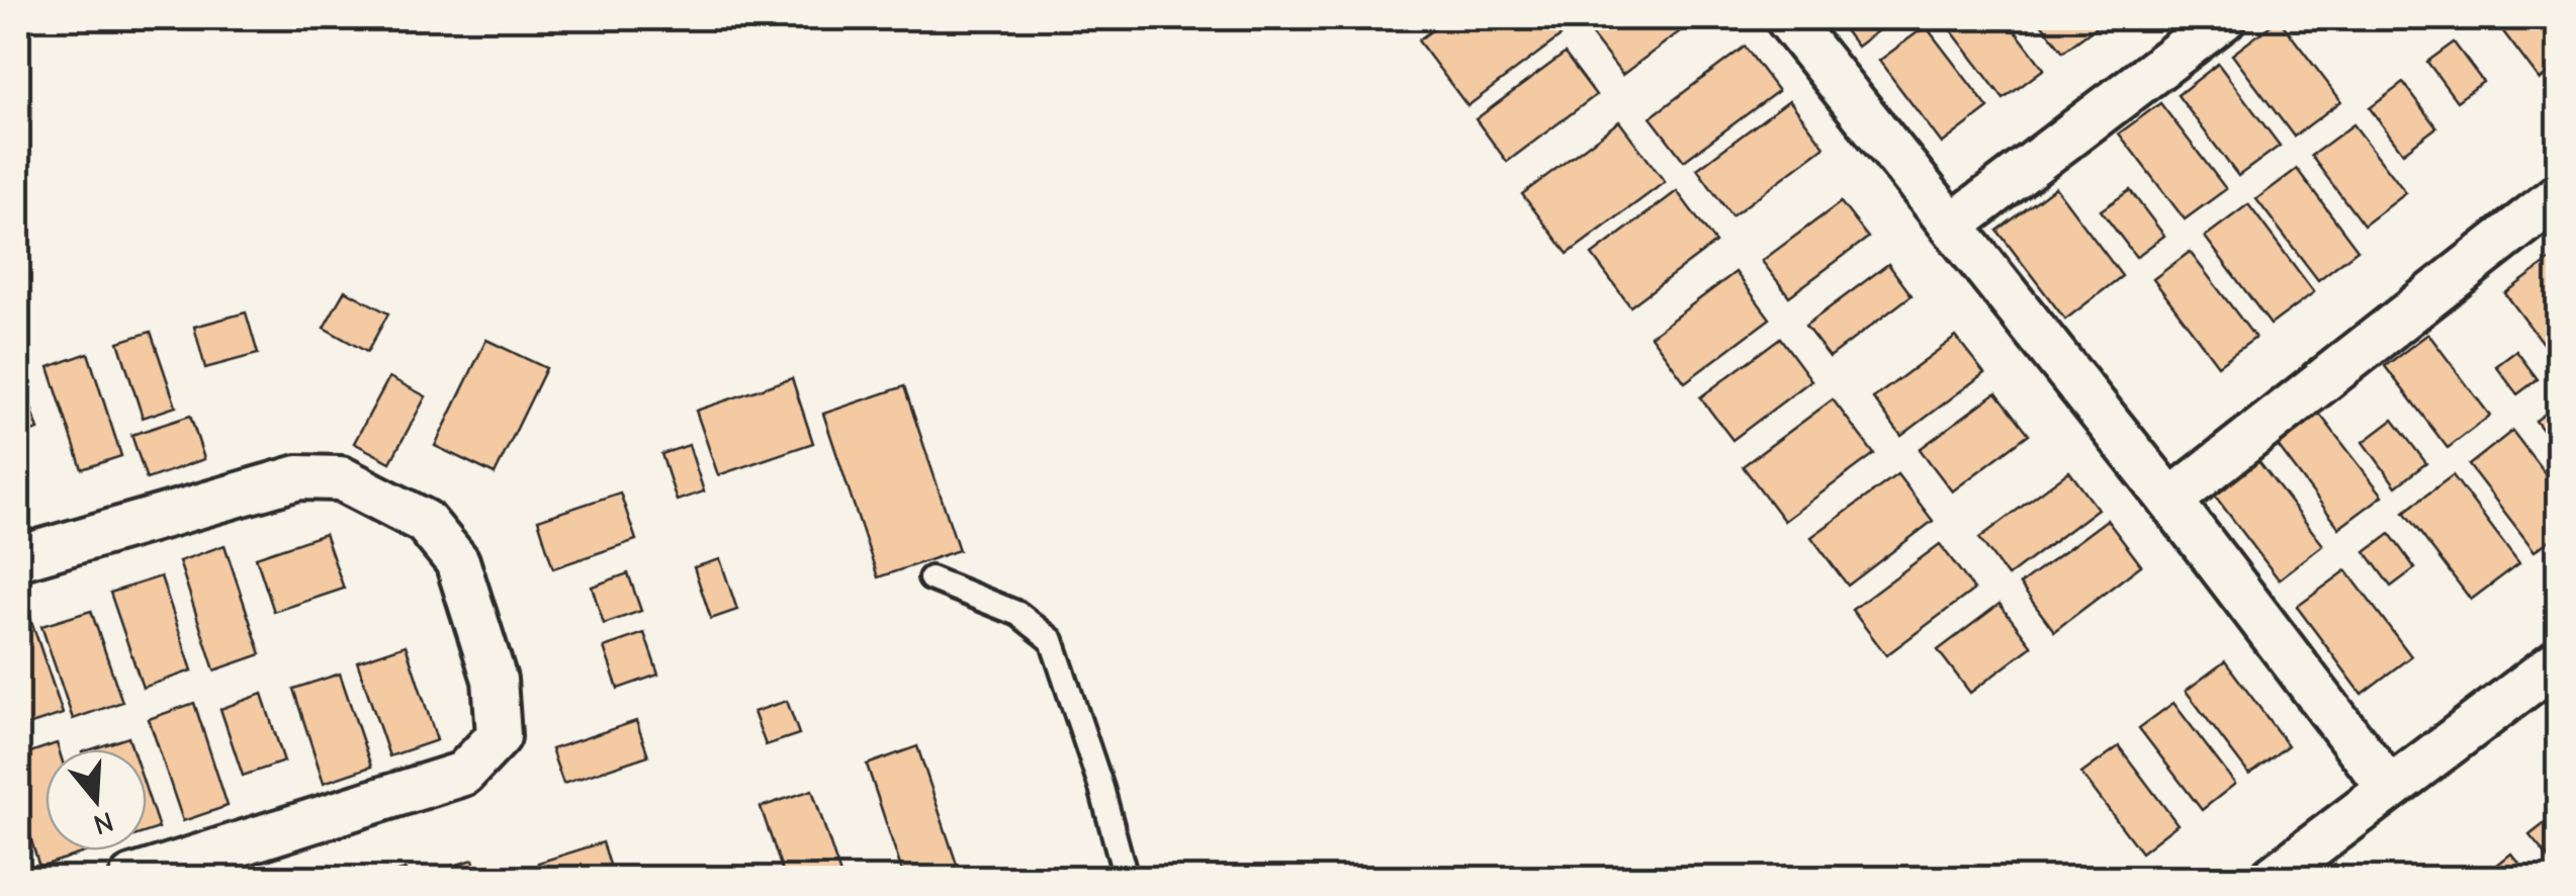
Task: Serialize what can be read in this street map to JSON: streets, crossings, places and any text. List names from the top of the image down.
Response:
{
  "north": "bottom"
}
